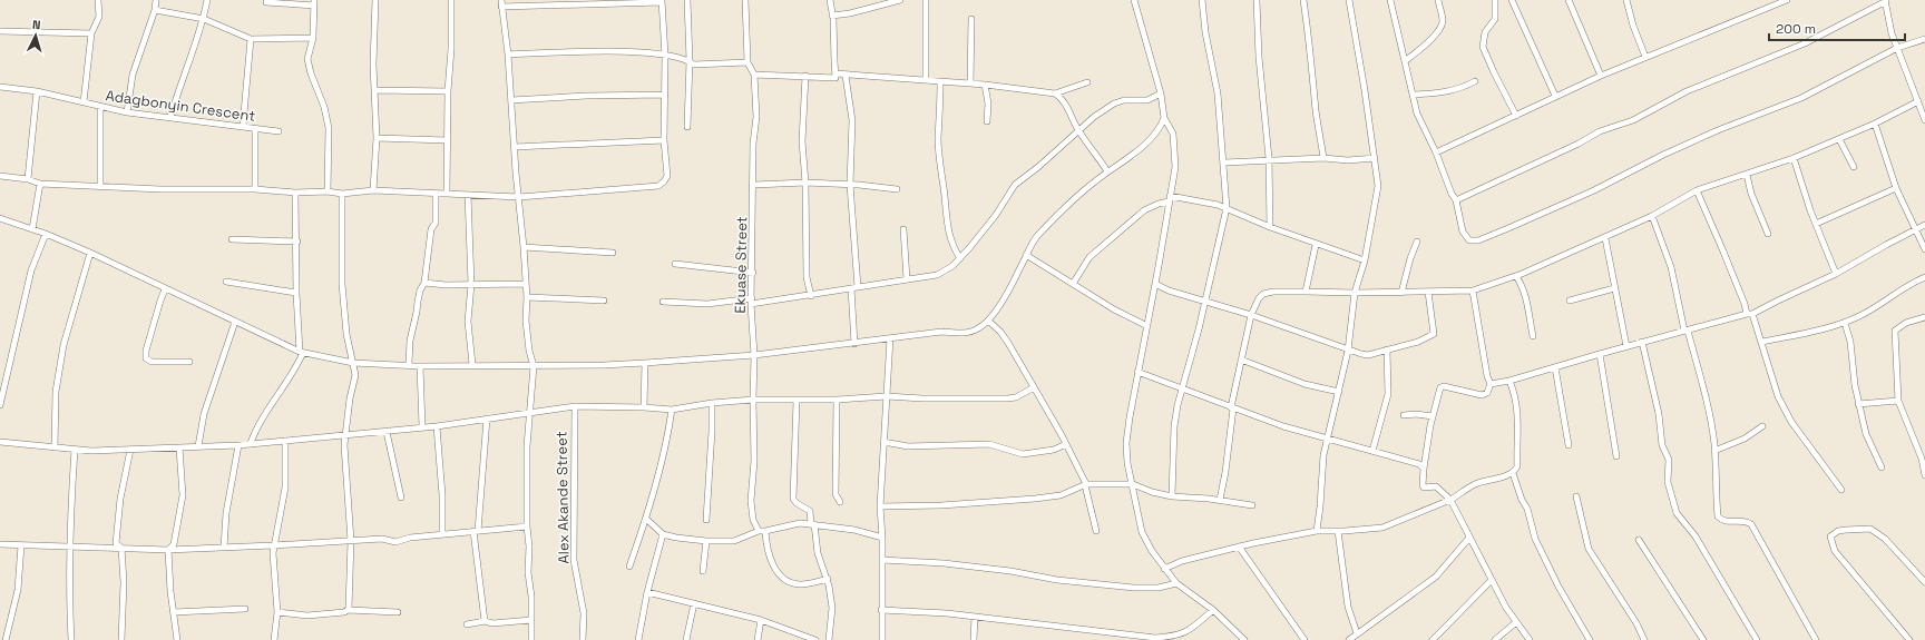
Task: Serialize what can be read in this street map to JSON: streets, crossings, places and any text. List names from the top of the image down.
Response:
{
  "streets": {
    "street": ["Adagbonyin Crescent", "Ekuase Street", "Alex Akande Street"]
  },
  "scale_bar": "200 m",
  "north": "top"
}
